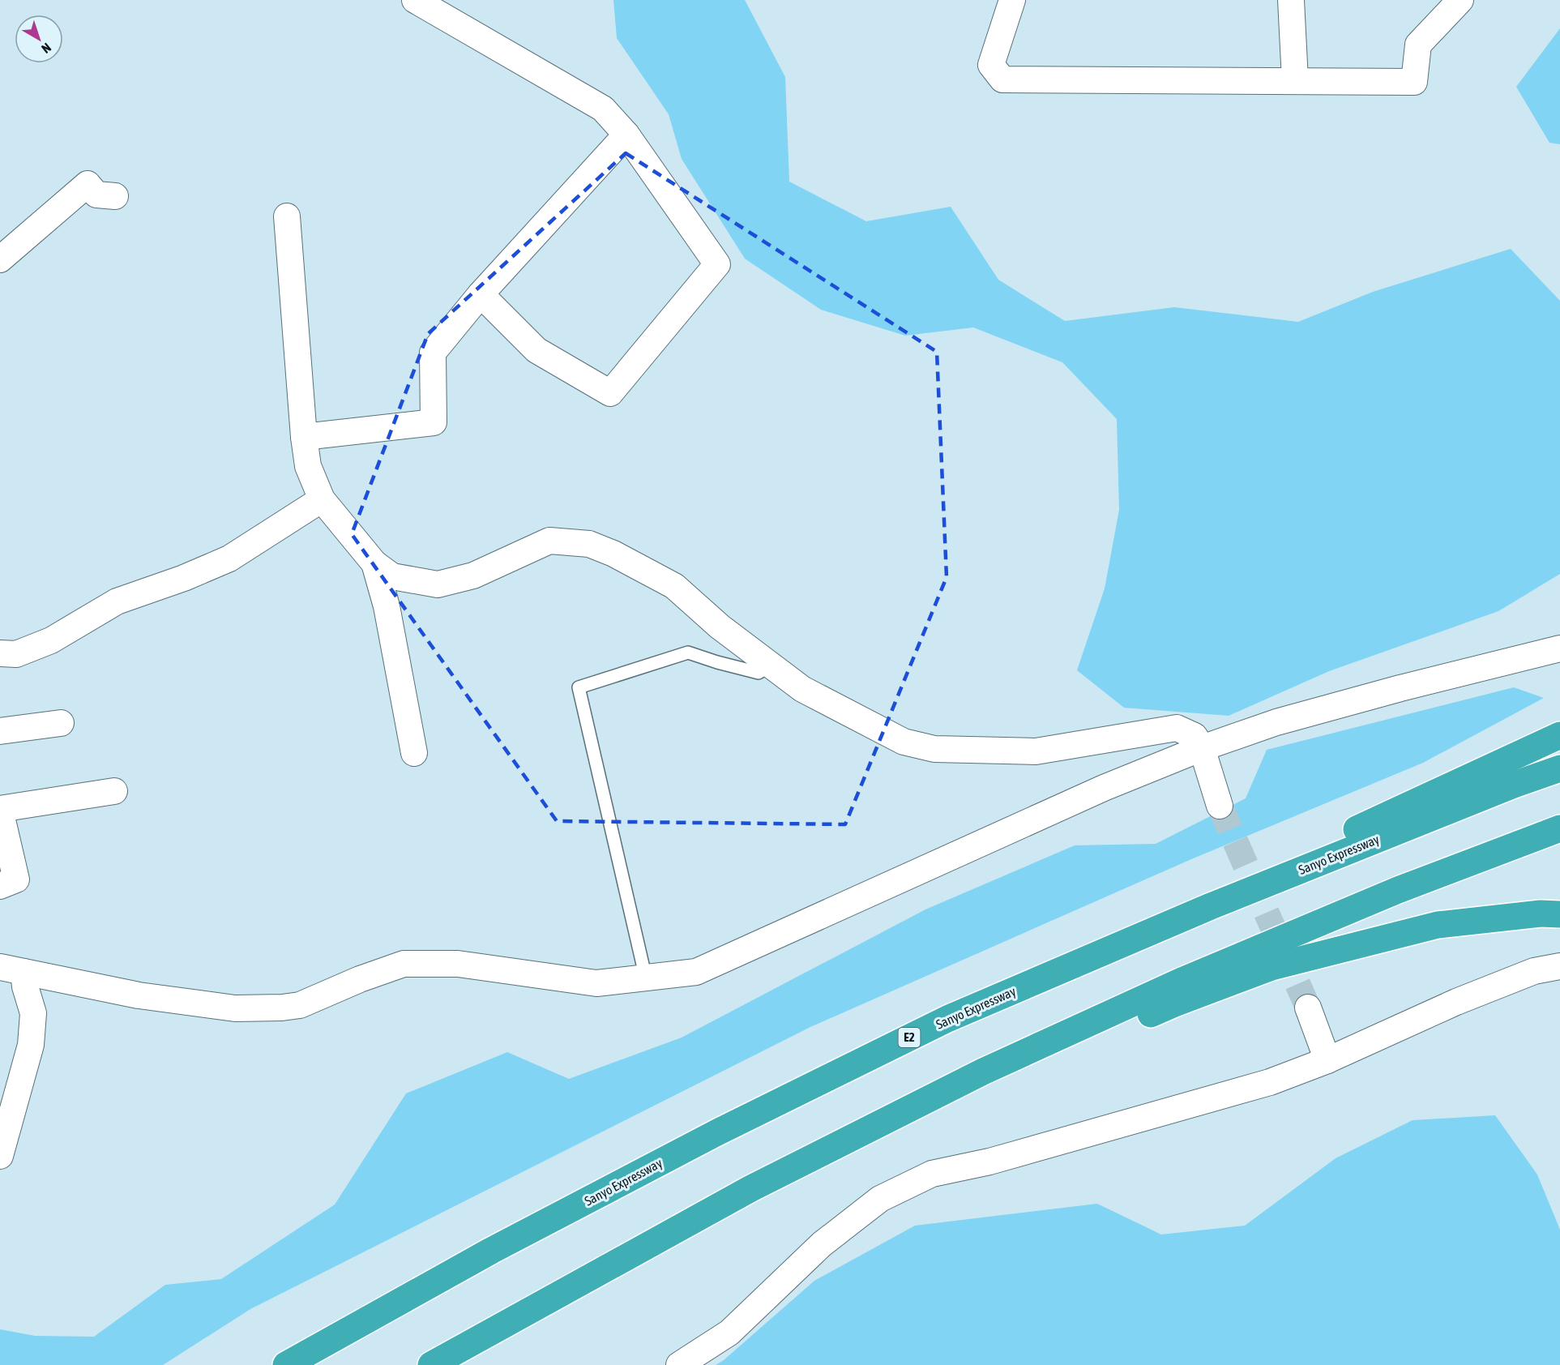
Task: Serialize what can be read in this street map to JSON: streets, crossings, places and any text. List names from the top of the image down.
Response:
{
  "streets": {
    "highway": ["Sanyo Expressway", "E2"]
  },
  "north": "bottom right"
}
